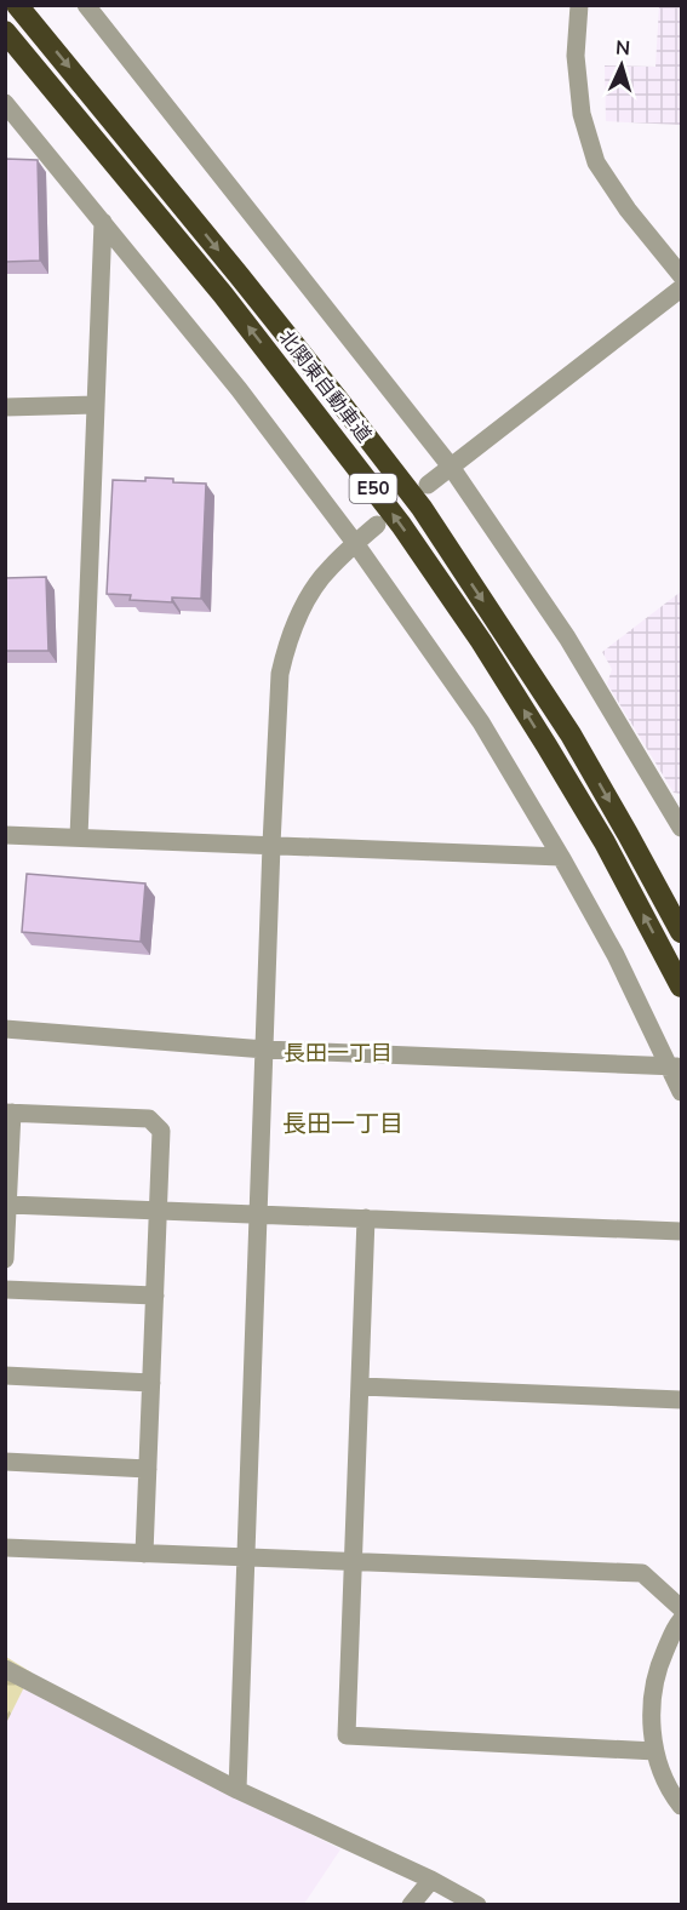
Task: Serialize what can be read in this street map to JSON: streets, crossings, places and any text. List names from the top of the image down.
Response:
{
  "streets": {
    "highway": ["北関東自動車道", "E50"]
  },
  "districts": ["長田一丁目", "長田一丁目"],
  "north": "top"
}
